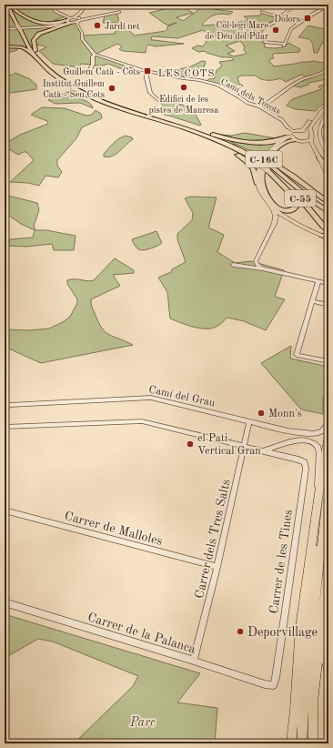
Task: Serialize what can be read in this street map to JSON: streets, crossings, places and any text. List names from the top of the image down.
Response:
{
  "streets": {
    "highway": ["C-55"],
    "main road": ["C-16C"],
    "street": [
      "Camí dels Tovots",
      "Camí del Grau",
      "Carrer de Malloles",
      "Carrer dels Tres Salts",
      "Carrer de les Tines",
      "Carrer de la Palanca"
    ]
  },
  "crossings": [
    ["Camí del Grau", "Carrer dels Tres Salts"],
    ["Carrer de Malloles", "Carrer dels Tres Salts"],
    ["Carrer dels Tres Salts", "Carrer de la Palanca"],
    ["Carrer de les Tines", "Carrer de la Palanca"]
  ],
  "districts": ["LES COTS"],
  "parks": ["Parc"],
  "places": {
    "transit": ["Dolors", "Guillem Catà - Cots"],
    "other": [
      "Jardí net",
      "Col·legi Mare de Déu del Pilar",
      "Edifici de les pistes de Manresa",
      "Institut Guillem Catà - Seu Cots",
      "Monn's",
      "el Pati Vertical Gran",
      "Deporvillage"
    ]
  }
}
